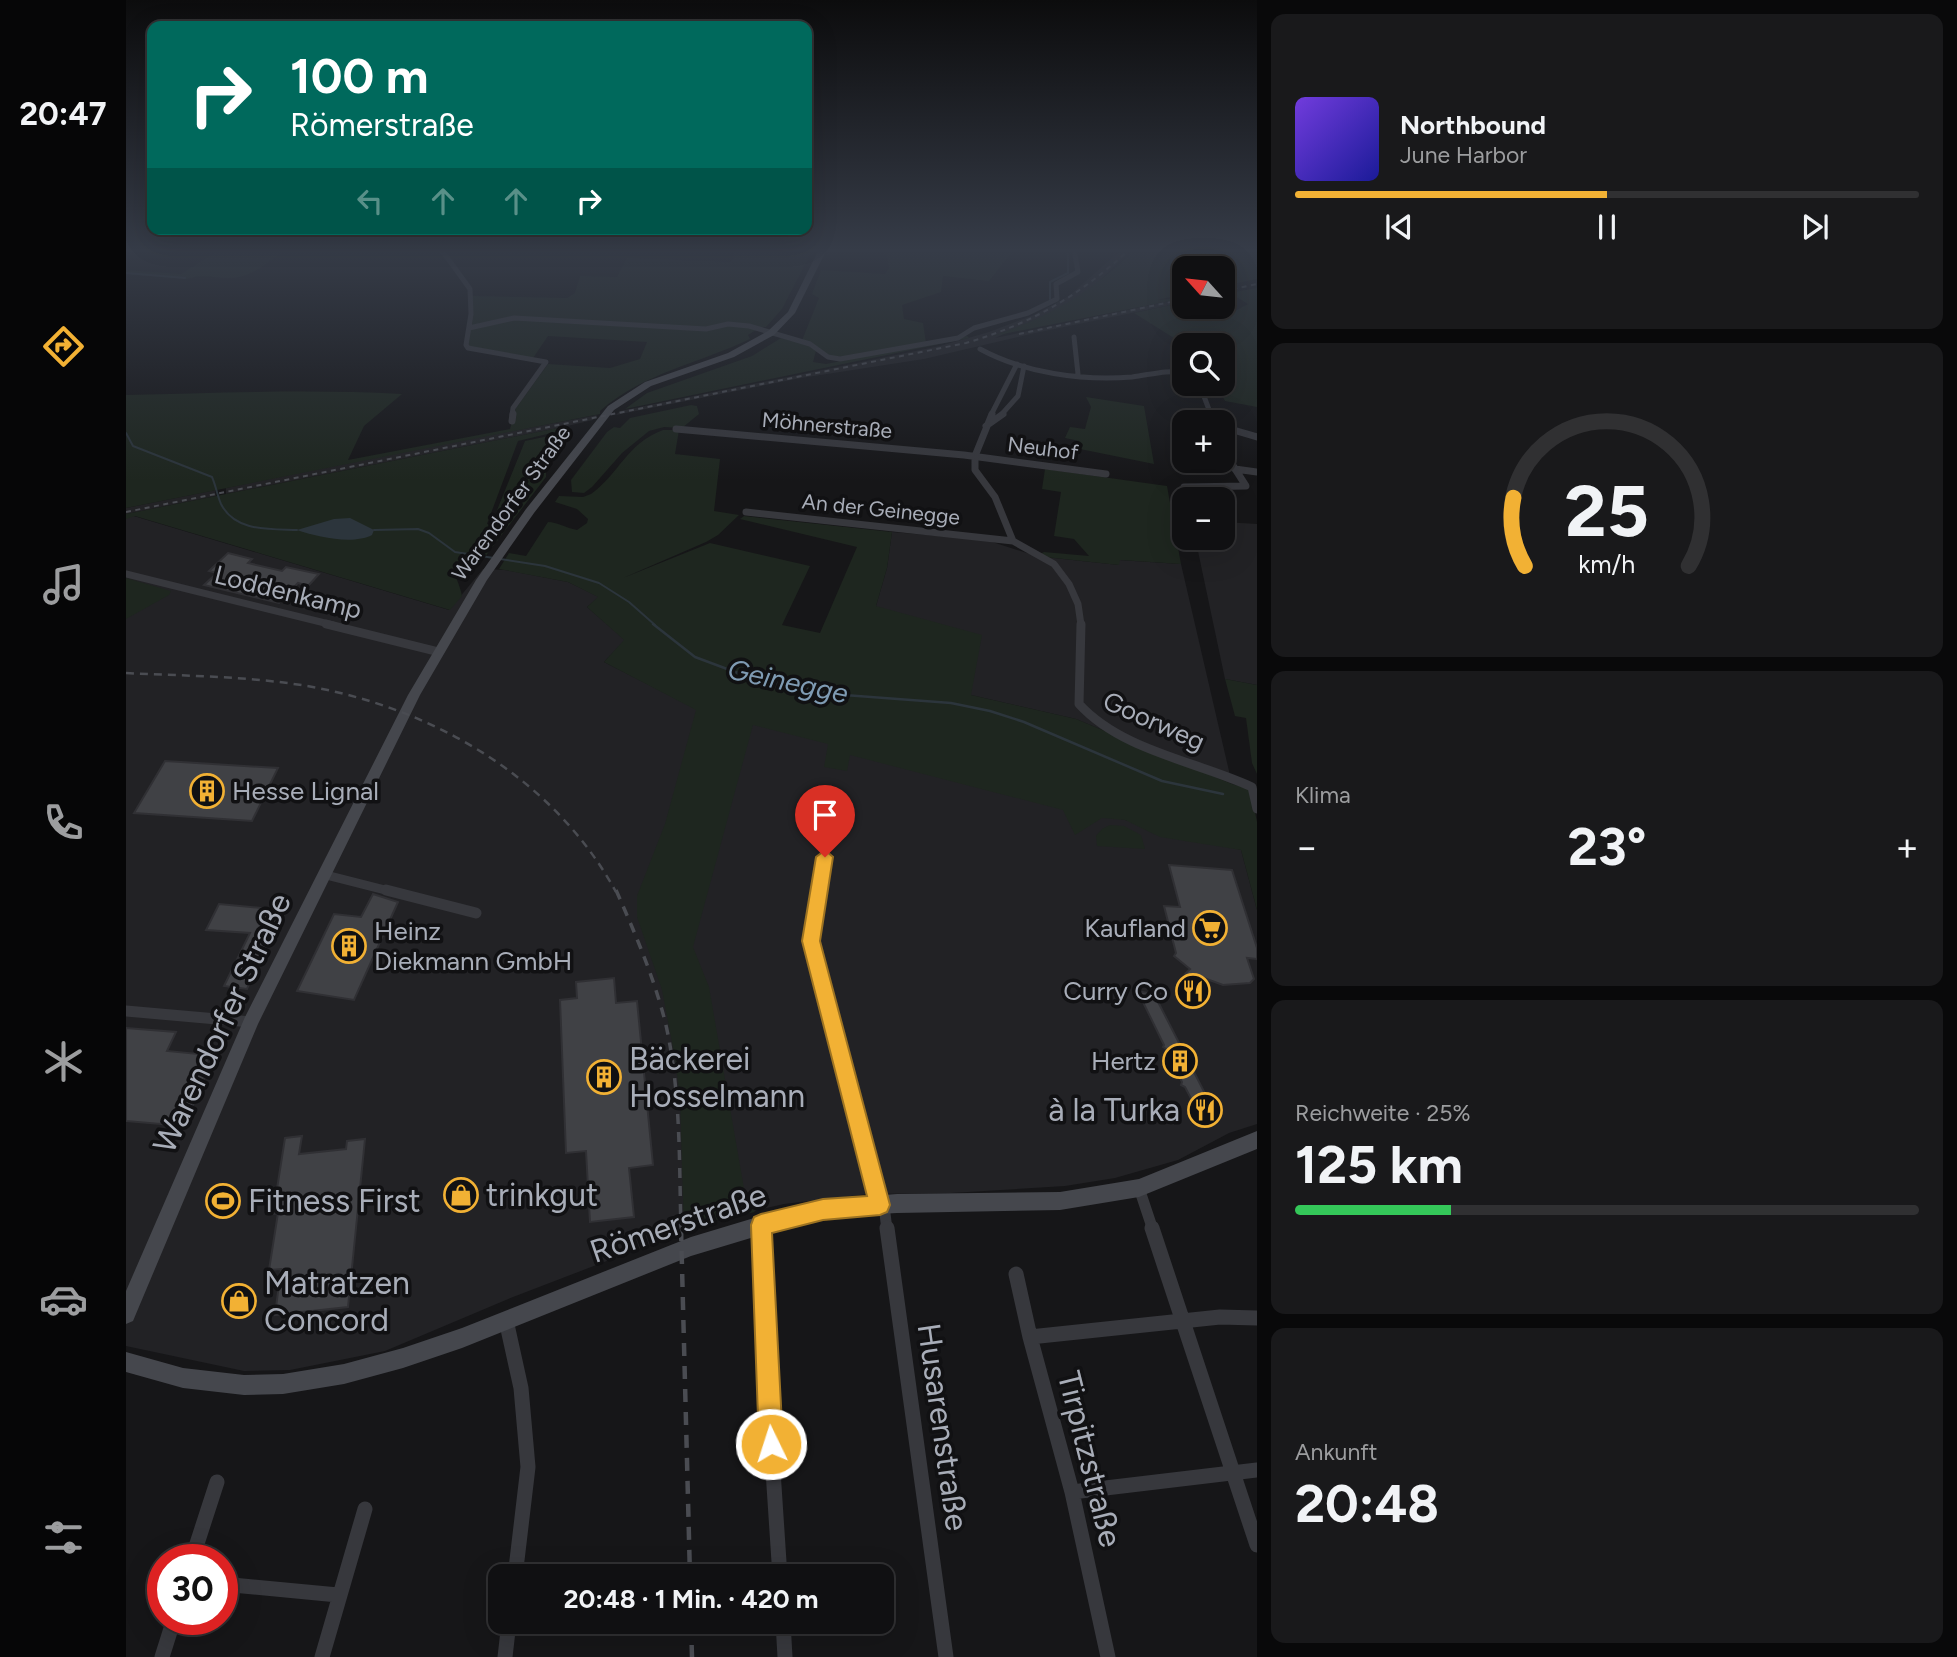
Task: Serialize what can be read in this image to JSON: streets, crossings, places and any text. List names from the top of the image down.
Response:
{
  "streets": {
    "street": [
      "Möhnerstraße",
      "Neuhof",
      "Warendorfer Straße",
      "An der Geinegge",
      "Loddenkamp",
      "Goorweg",
      "Römerstraße",
      "Husarenstraße",
      "Tirpitzstraße"
    ]
  },
  "crossings": [
    ["Möhnerstraße", "Neuhof"],
    ["Warendorfer Straße", "Loddenkamp"],
    ["An der Geinegge", "Goorweg"],
    ["Römerstraße", "Husarenstraße"]
  ],
  "water": ["Geinegge"],
  "places": {
    "building": [
      "Hesse Lignal",
      "Heinz Diekmann GmbH",
      "Hertz",
      "Bäckerei Hosselmann"
    ],
    "supermarket": ["Kaufland"],
    "restaurant": ["Curry Co", "à la Turka"],
    "shop": ["trinkgut", "Matratzen Concord"],
    "sports": ["Fitness First"]
  },
  "north": "top left",
  "page": {
    "tabs": "20:47",
    "turn": ["100 m", "Römerstraße"],
    "song": ["Northbound", "June Harbor"],
    "map_buttons": ["+", "−"],
    "tile": [
      "Klima",
      ["Reichweite · 25%", "125 km"],
      ["Ankunft", "20:48"]
    ],
    "heat": ["−", "23°", "+"],
    "limit": "30",
    "trip": "20:48 · 1 Min. · 420 m",
    "gauge": ["25", "km/h"]
  }
}
